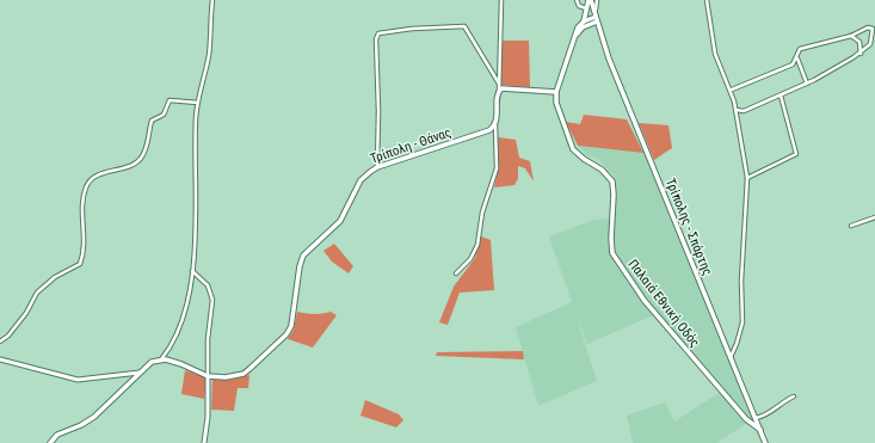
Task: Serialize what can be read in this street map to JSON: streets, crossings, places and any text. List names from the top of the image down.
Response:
{
  "streets": {
    "main road": ["Τρίπολη - Θάνας", "Τρίπολης - Σπάρτης", "Παλαιά Εθνική Οδός"]
  },
  "crossings": [
    ["Τρίπολης - Σπάρτης", "Παλαιά Εθνική Οδός"]
  ]
}
